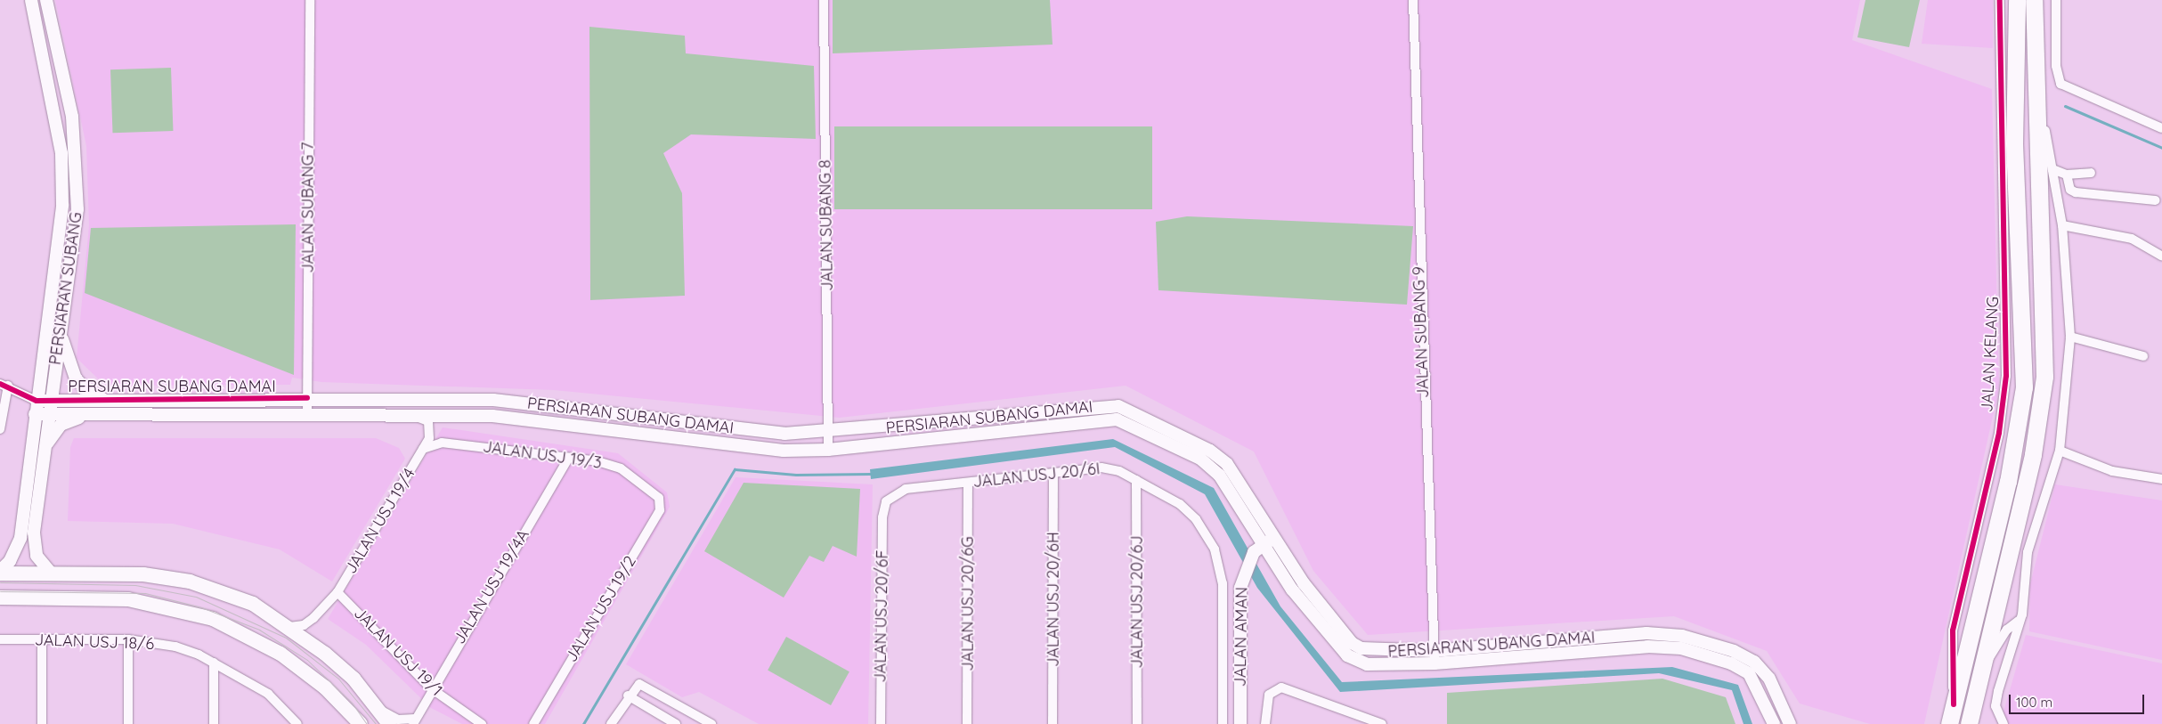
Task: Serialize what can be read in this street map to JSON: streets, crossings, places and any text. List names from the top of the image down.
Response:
{
  "streets": {
    "street": [
      "JALAN SUBANG 7",
      "JALAN SUBANG 8",
      "PERSIARAN SUBANG",
      "JALAN SUBANG 9",
      "JALAN KELANG",
      "PERSIARAN SUBANG DAMAI",
      "JALAN USJ 19/3",
      "JALAN USJ 20/6I",
      "JALAN USJ 19/4",
      "JALAN USJ 19/4A",
      "JALAN USJ 20/6H",
      "JALAN USJ 20/6J",
      "JALAN USJ 20/6G",
      "JALAN USJ 19/2",
      "JALAN USJ 20/6F",
      "JALAN AMAN",
      "JALAN USJ 18/6",
      "JALAN USJ 19/1"
    ]
  },
  "crossings": [
    ["JALAN SUBANG 7", "PERSIARAN SUBANG DAMAI"],
    ["JALAN SUBANG 8", "PERSIARAN SUBANG DAMAI"],
    ["PERSIARAN SUBANG", "PERSIARAN SUBANG DAMAI"],
    ["JALAN SUBANG 9", "PERSIARAN SUBANG DAMAI"],
    ["PERSIARAN SUBANG DAMAI", "JALAN USJ 19/4"],
    ["PERSIARAN SUBANG DAMAI", "JALAN AMAN"],
    ["JALAN USJ 19/3", "JALAN USJ 19/4"],
    ["JALAN USJ 19/3", "JALAN USJ 19/4A"],
    ["JALAN USJ 19/3", "JALAN USJ 19/2"],
    ["JALAN USJ 20/6I", "JALAN USJ 20/6H"],
    ["JALAN USJ 20/6I", "JALAN USJ 20/6J"],
    ["JALAN USJ 20/6I", "JALAN USJ 20/6G"],
    ["JALAN USJ 20/6I", "JALAN USJ 20/6F"],
    ["JALAN USJ 19/4", "JALAN USJ 19/1"],
    ["JALAN USJ 19/4A", "JALAN USJ 19/1"]
  ],
  "scale_bar": "100 m"
}
